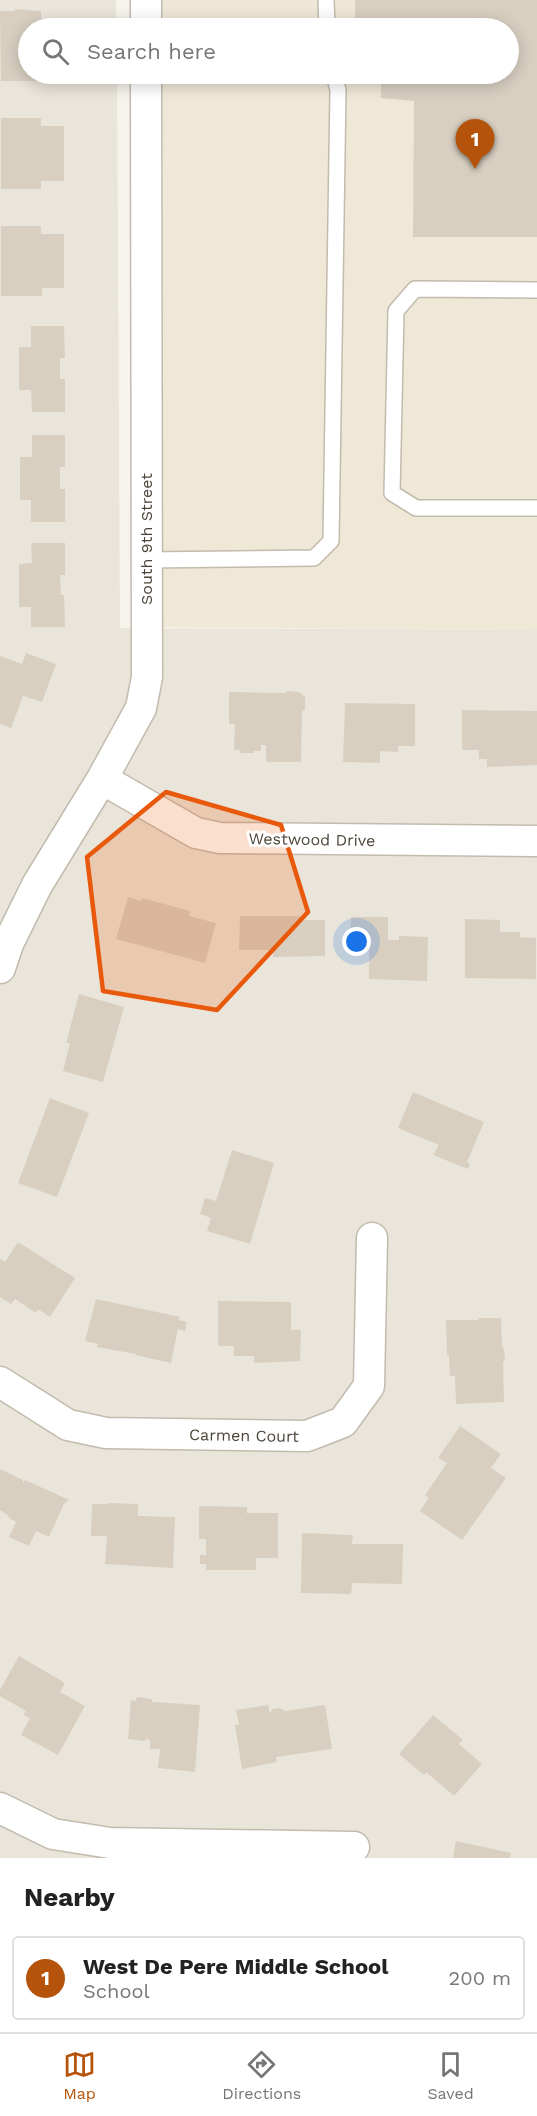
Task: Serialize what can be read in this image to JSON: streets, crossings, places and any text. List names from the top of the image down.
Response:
{
  "streets": {
    "street": ["South 9th Street", "Westwood Drive", "Carmen Court"]
  },
  "crossings": [
    ["South 9th Street", "Westwood Drive"]
  ],
  "page": {
    "search": "Search here",
    "pins": "1",
    "heading": "Nearby",
    "list": [
      {
        "mark": "1",
        "name": "West De Pere Middle School",
        "note": "School",
        "value": "200 m"
      }
    ],
    "nav": ["Map", "Directions", "Saved"]
  }
}
